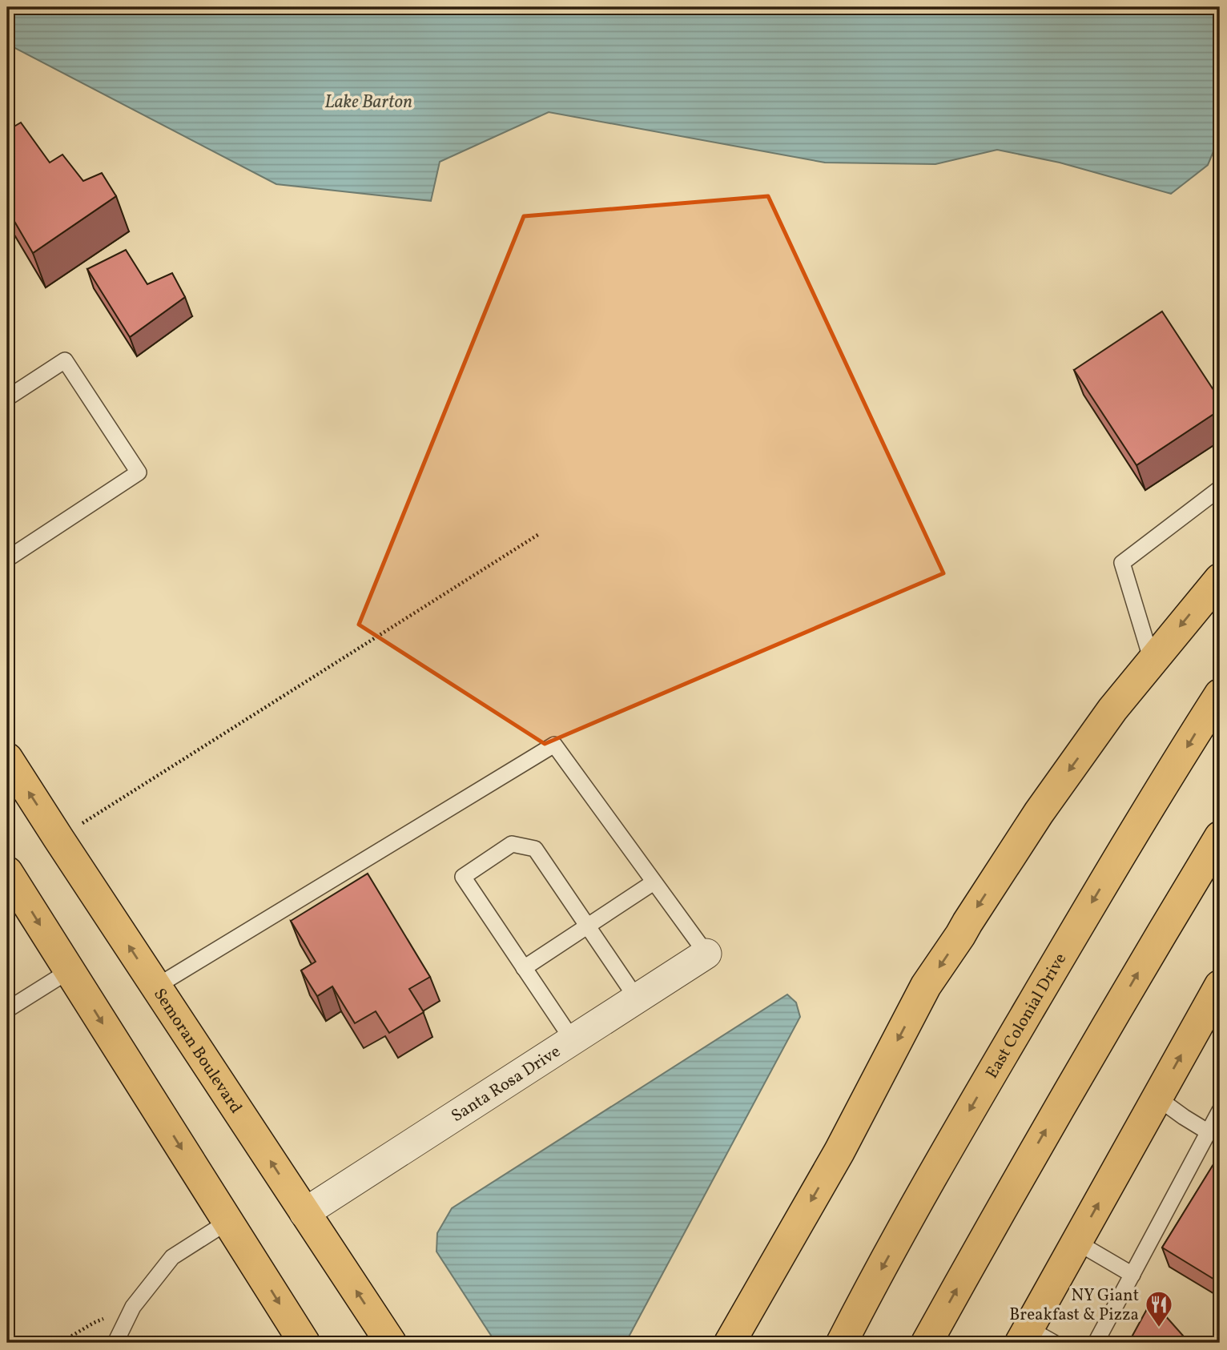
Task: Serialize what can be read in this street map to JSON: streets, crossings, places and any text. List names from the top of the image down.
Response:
{
  "streets": {
    "main road": ["East Colonial Drive", "Semoran Boulevard"],
    "street": ["Santa Rosa Drive"]
  },
  "crossings": [
    ["Semoran Boulevard", "Santa Rosa Drive"]
  ],
  "water": ["Lake Barton"],
  "places": {
    "restaurant": ["NY Giant Breakfast & Pizza"]
  }
}
